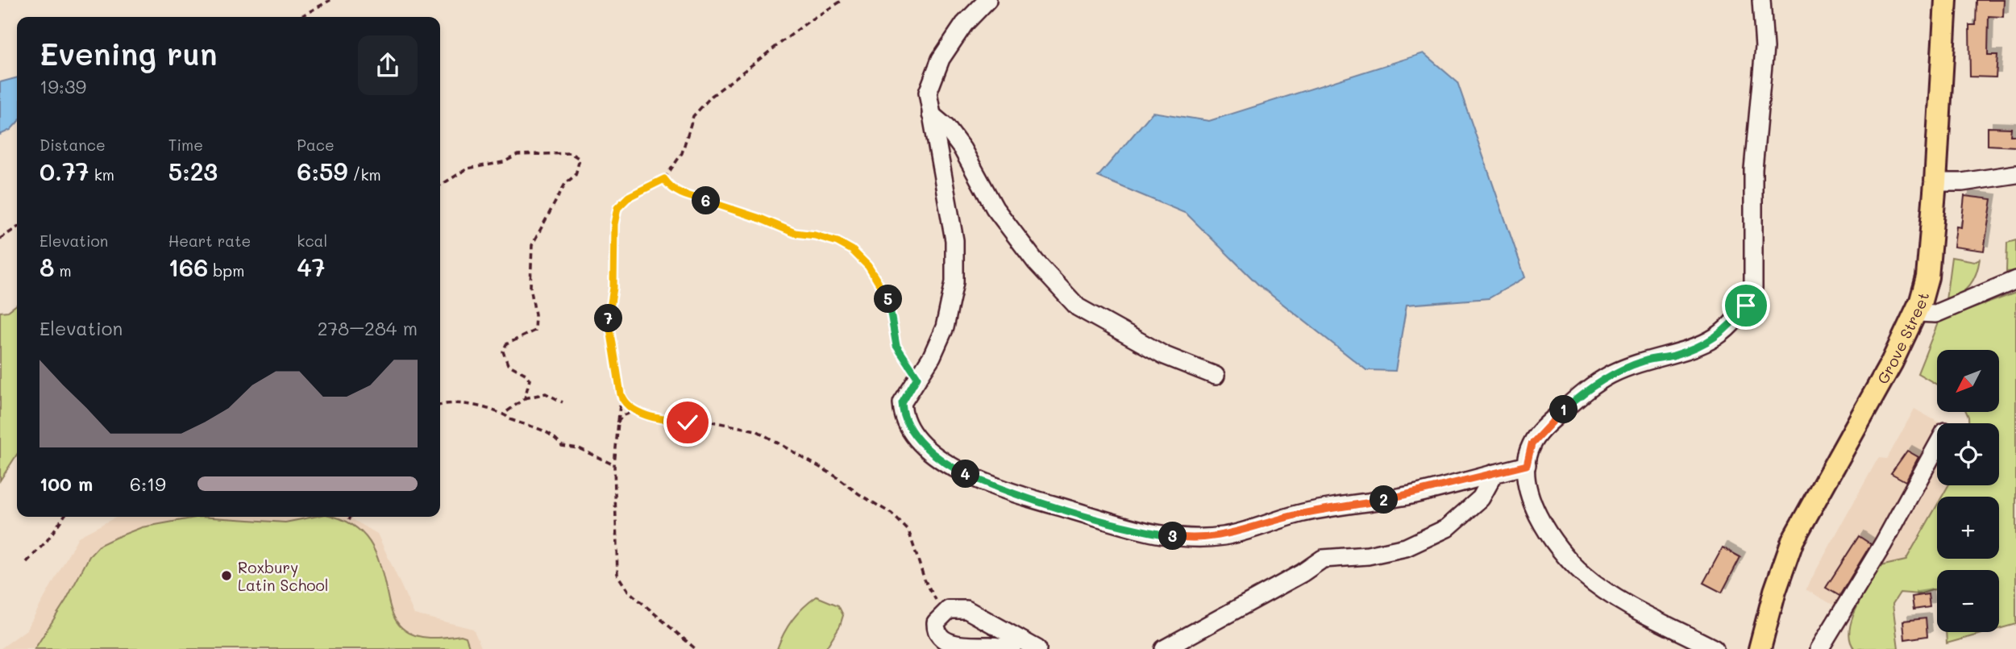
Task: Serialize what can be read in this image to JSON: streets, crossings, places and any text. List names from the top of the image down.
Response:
{
  "streets": {
    "main road": ["Grove Street"]
  },
  "places": ["Roxbury Latin School"],
  "north": "bottom left",
  "page": {
    "heading": ["Evening run", "19:39"],
    "stats": [
      ["Distance", "0.77 km"],
      ["Time", "5:23"],
      ["Pace", "6:59 /km"],
      ["Elevation", "8 m"],
      ["Heart rate", "166 bpm"],
      ["kcal", "47"]
    ],
    "pins": [
      "6",
      "5",
      "7",
      "1",
      "4",
      "2",
      "3"
    ],
    "chart": ["Elevation", "278–284 m"],
    "map_buttons": ["+", "−"],
    "list": [
      {
        "name": "100 m",
        "note": "6:19"
      }
    ]
  }
}
